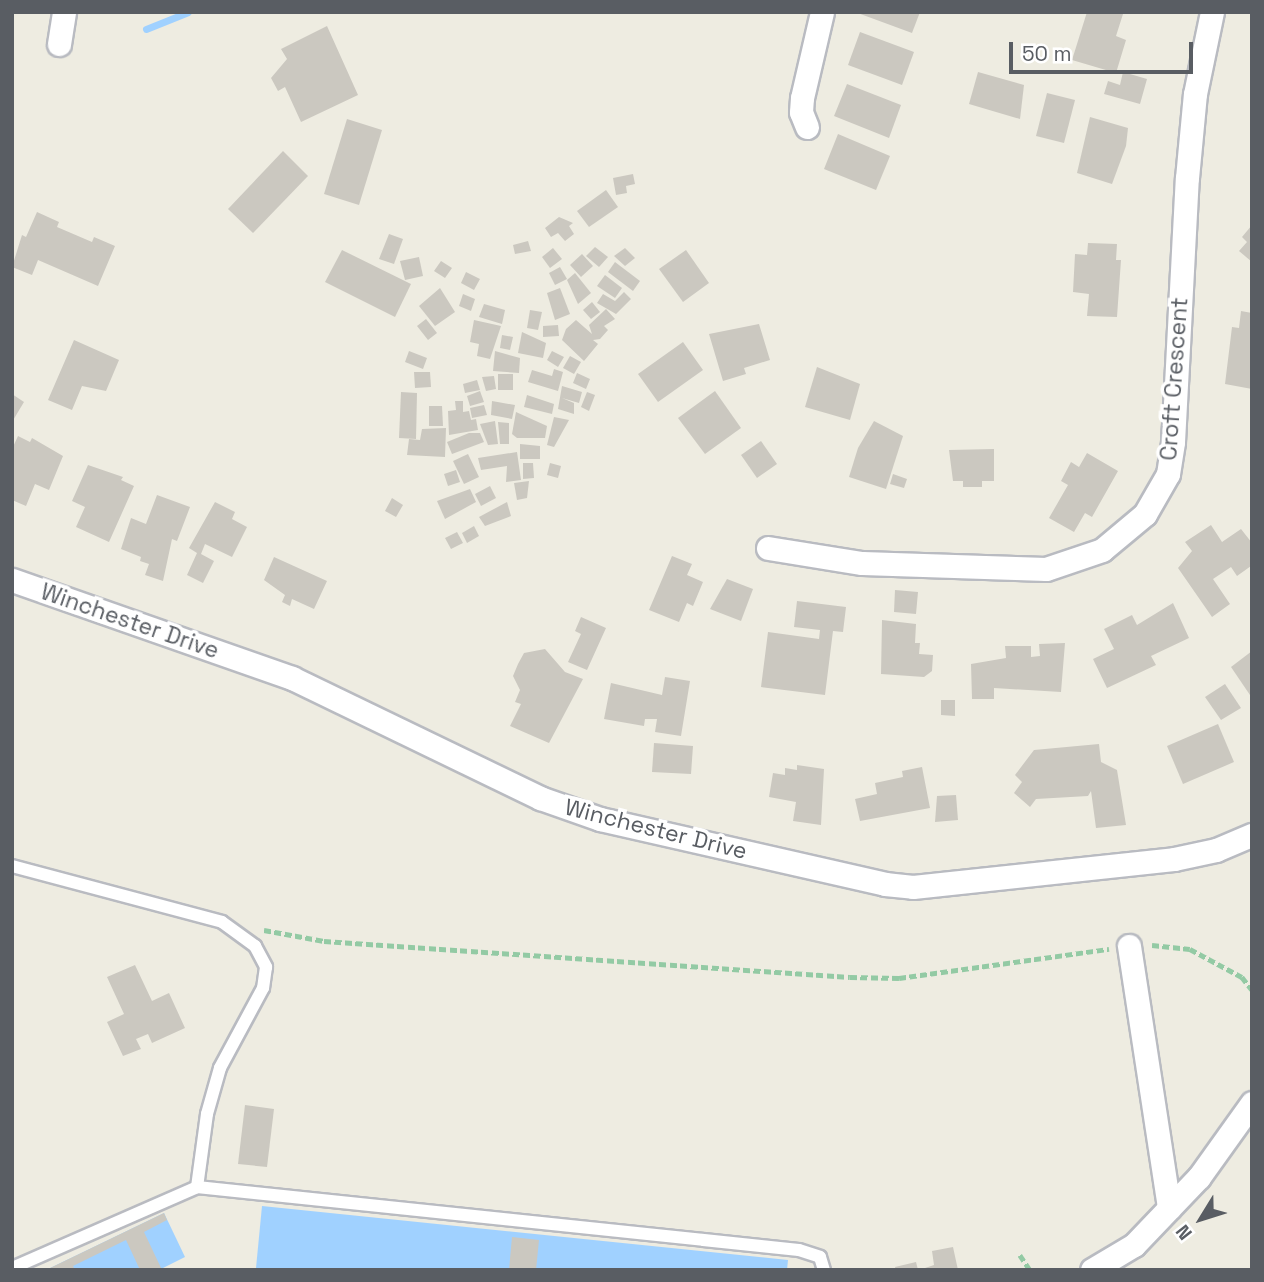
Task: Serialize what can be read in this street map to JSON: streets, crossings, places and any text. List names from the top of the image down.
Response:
{
  "streets": {
    "street": ["Croft Crescent", "Winchester Drive"]
  },
  "scale_bar": "50 m",
  "north": "bottom left"
}
